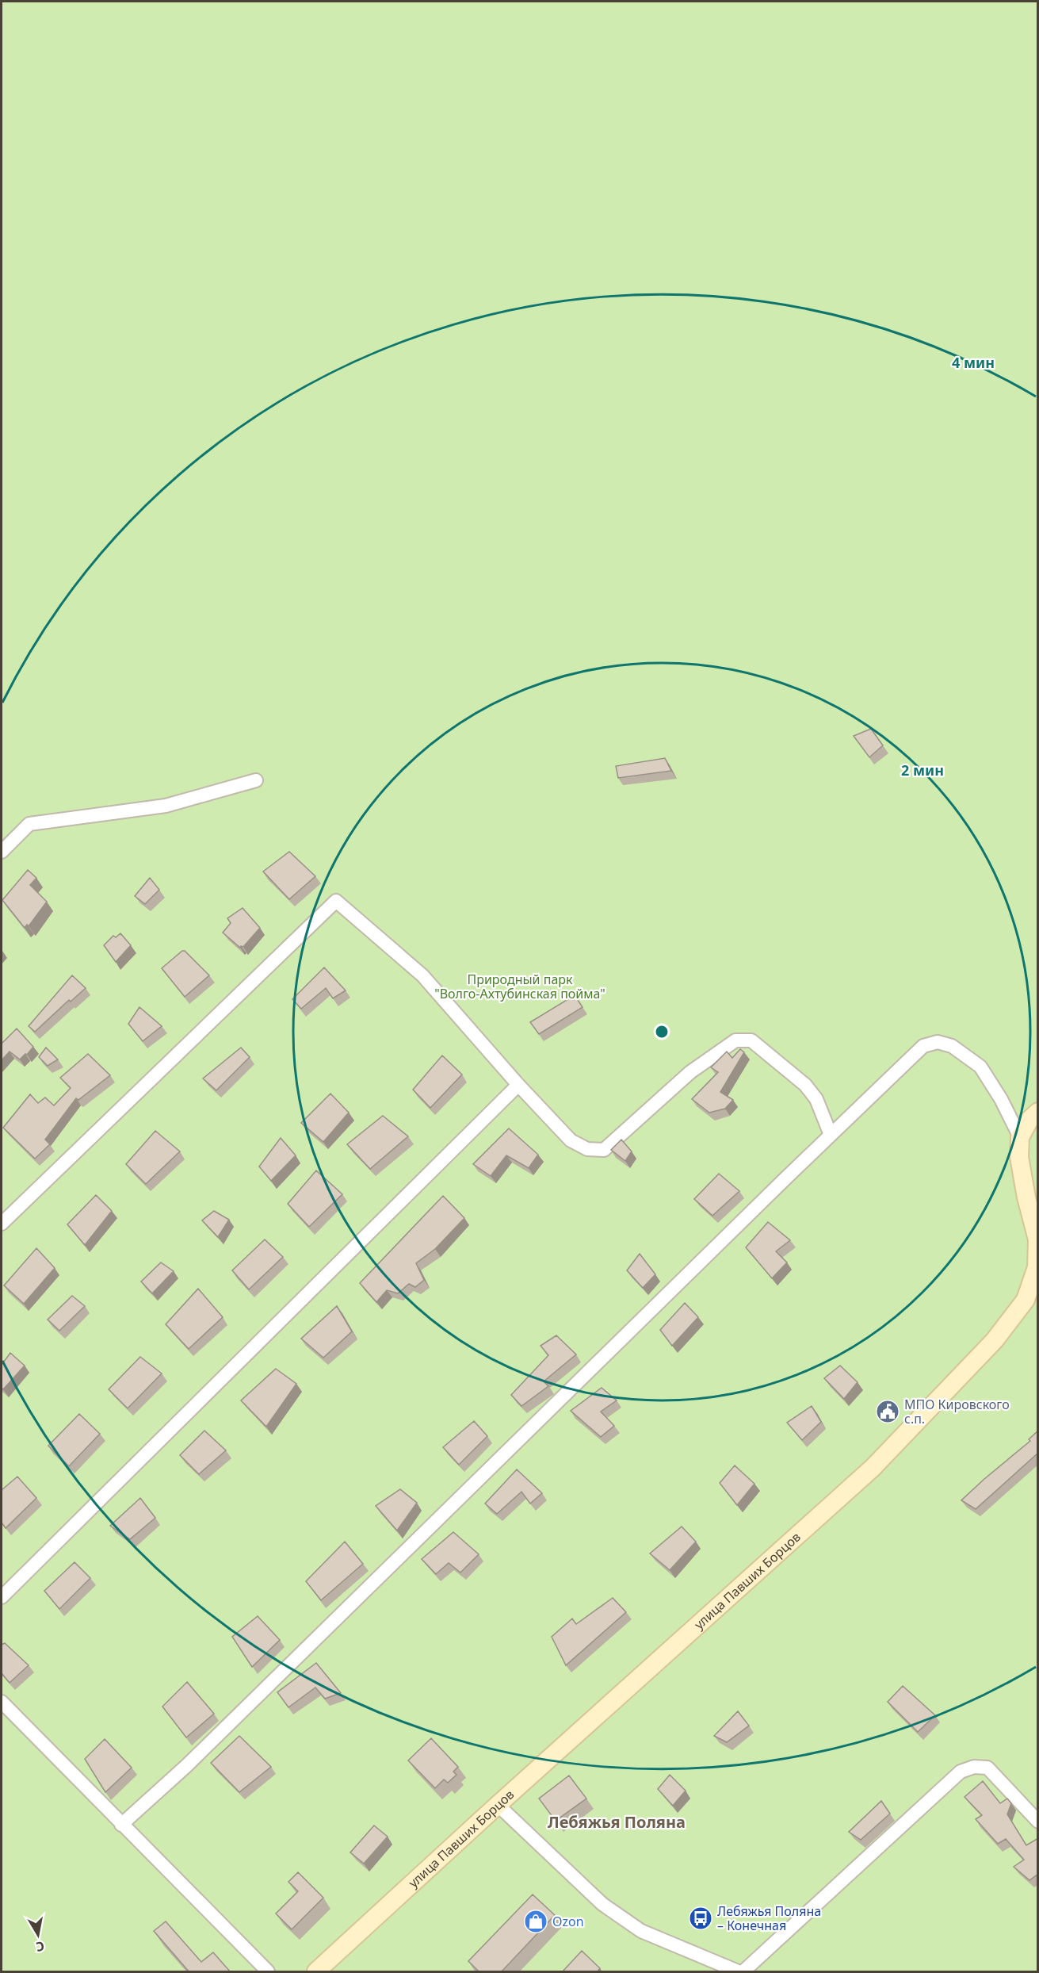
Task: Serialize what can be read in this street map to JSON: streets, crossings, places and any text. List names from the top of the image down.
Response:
{
  "streets": {
    "street": ["улица Павших Борцов"]
  },
  "districts": ["Лебяжья Поляна"],
  "parks": ["Природный парк \"Волго-Ахтубинская пойма\""],
  "places": {
    "public building": ["МПО Кировского с.п."],
    "bus stop": ["Лебяжья Поляна – Конечная"],
    "shop": ["Ozon"]
  },
  "north": "bottom",
  "rings": ["4 мин", "2 мин"]
}
